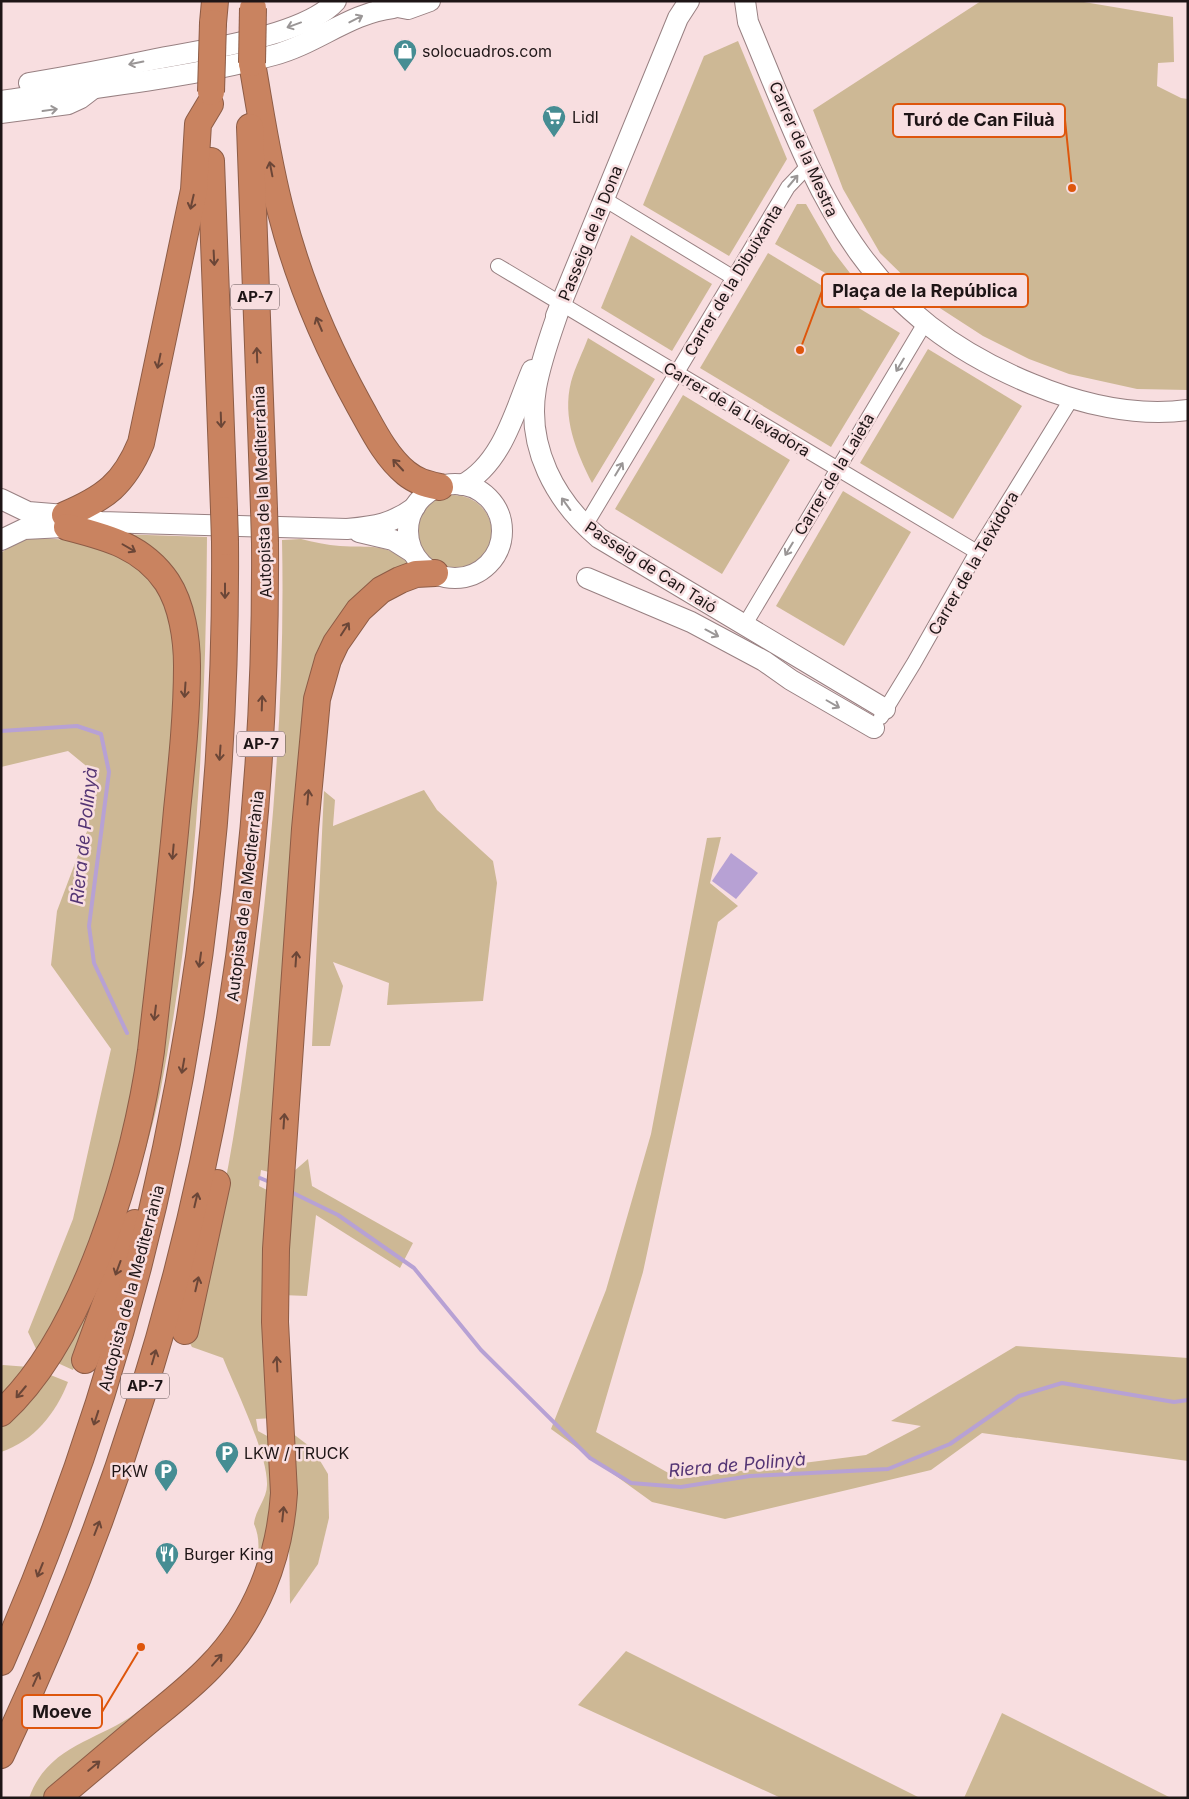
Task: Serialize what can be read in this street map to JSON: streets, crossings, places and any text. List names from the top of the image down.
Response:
{
  "streets": {
    "highway": ["AP-7", "Autopista de la Mediterrània"],
    "main road": ["Carrer de la Mestra", "Passeig de la Dona", "Passeig de Can Taió"],
    "street": [
      "Carrer de la Dibuixanta",
      "Carrer de la Llevadora",
      "Carrer de la Laieta",
      "Carrer de la Teixidora"
    ]
  },
  "crossings": [
    ["Carrer de la Mestra", "Carrer de la Dibuixanta"],
    ["Carrer de la Mestra", "Carrer de la Laieta"],
    ["Carrer de la Mestra", "Carrer de la Teixidora"],
    ["Passeig de la Dona", "Carrer de la Llevadora"],
    ["Passeig de la Dona", "Passeig de Can Taió"],
    ["Carrer de la Dibuixanta", "Carrer de la Llevadora"],
    ["Carrer de la Dibuixanta", "Passeig de Can Taió"],
    ["Carrer de la Llevadora", "Carrer de la Laieta"],
    ["Carrer de la Llevadora", "Carrer de la Teixidora"],
    ["Carrer de la Llevadora", "Passeig de Can Taió"],
    ["Carrer de la Laieta", "Passeig de Can Taió"],
    ["Carrer de la Teixidora", "Passeig de Can Taió"]
  ],
  "one_way": ["Carrer de la Dibuixanta", "Carrer de la Laieta"],
  "water": ["Riera de Polinyà"],
  "places": {
    "shop": ["solocuadros.com"],
    "supermarket": ["Lidl"],
    "other": ["Turó de Can Filuà", "Plaça de la República", "Moeve"],
    "parking": ["LKW / TRUCK", "PKW"],
    "restaurant": ["Burger King"]
  }
}
